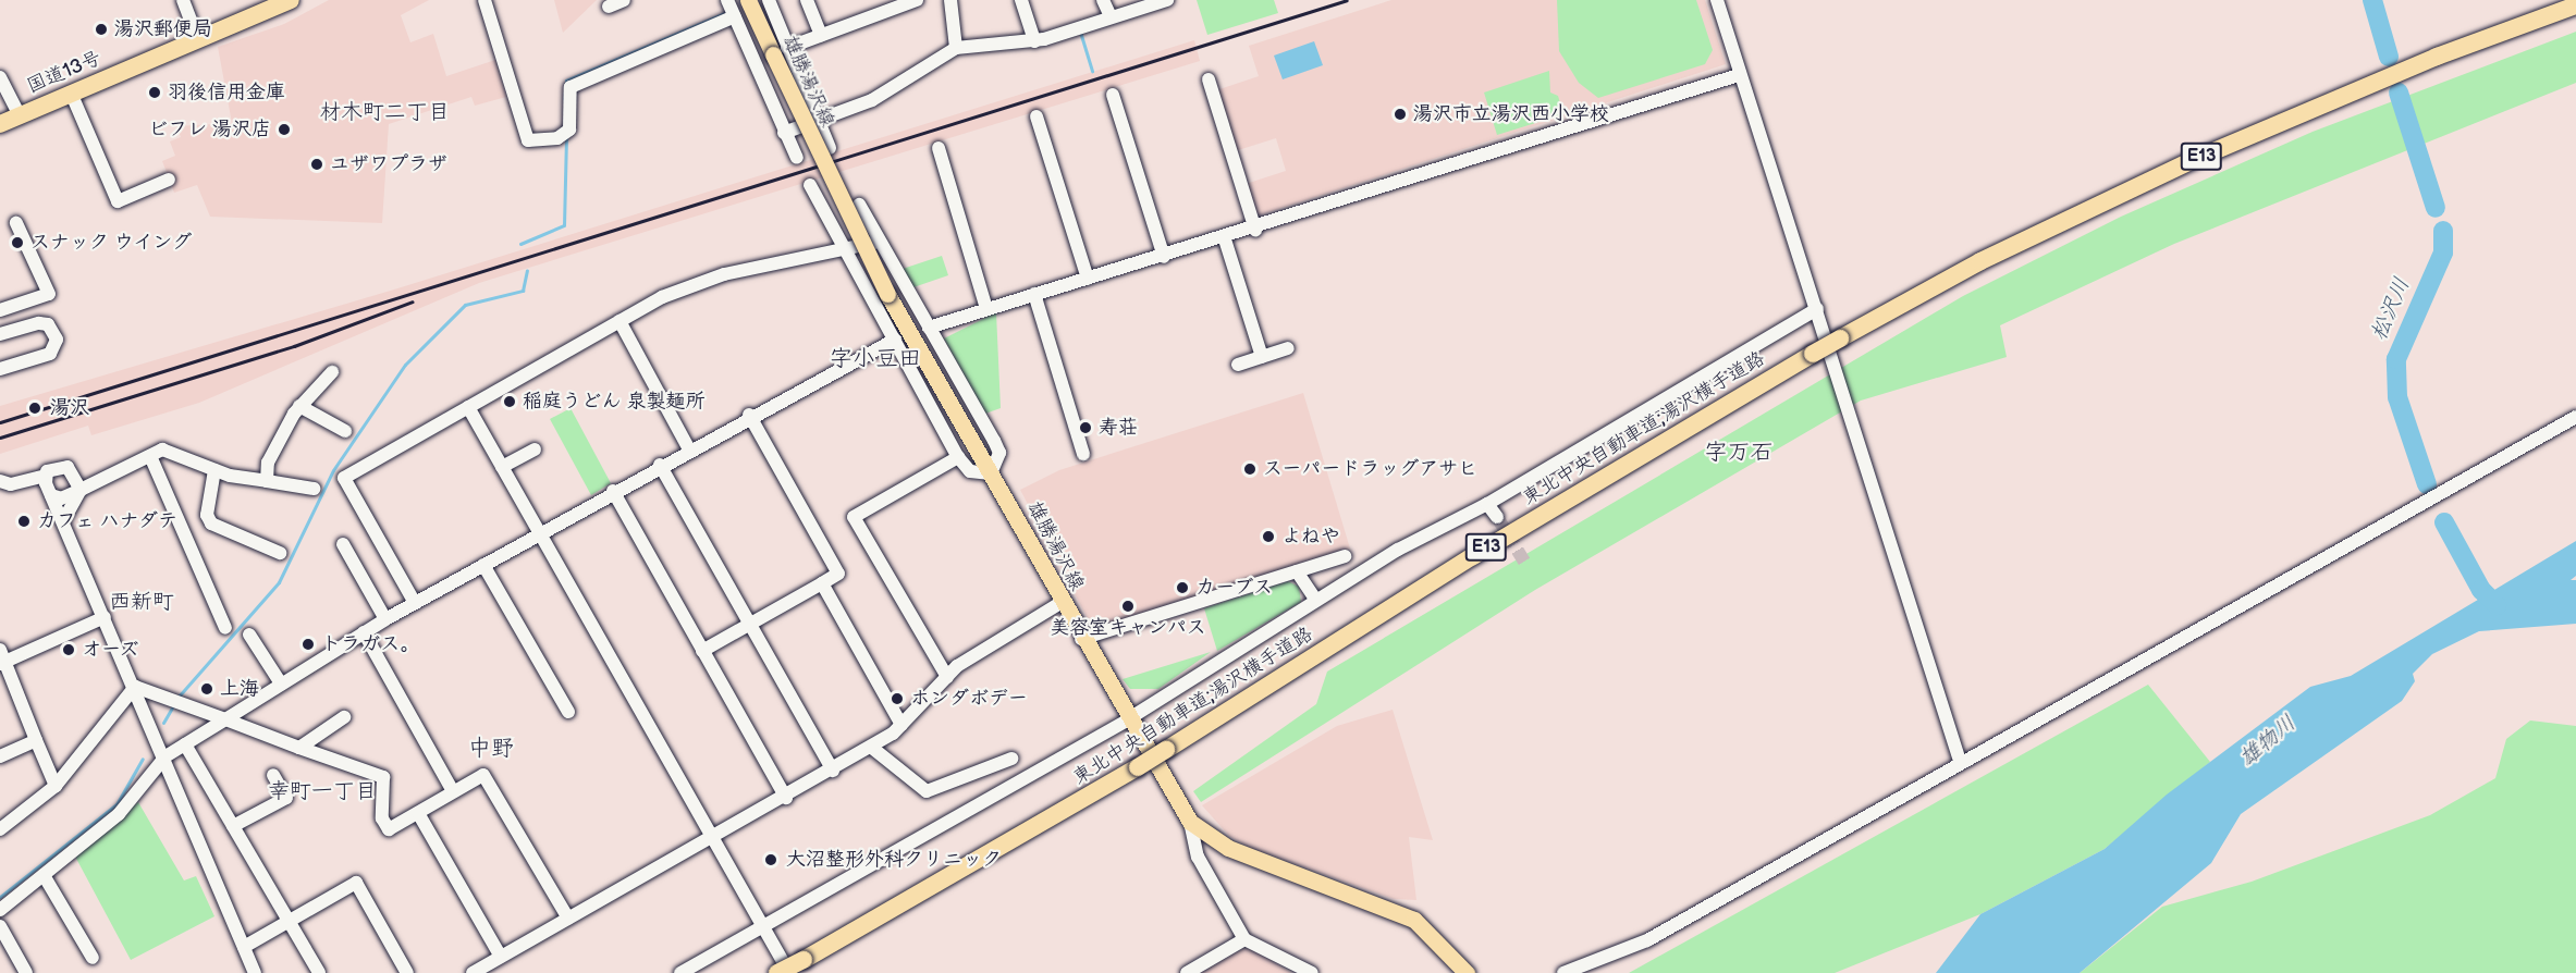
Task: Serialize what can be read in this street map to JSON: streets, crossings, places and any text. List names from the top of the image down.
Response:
{
  "streets": {
    "highway": ["国道13号", "E13", "東北中央自動車道;湯沢横手道路"],
    "main road": ["雄勝湯沢線"]
  },
  "districts": [
    "材木町二丁目",
    "字小豆田",
    "字万石",
    "西新町",
    "中野",
    "幸町一丁目"
  ],
  "water": ["松沢川", "雄物川"],
  "places": [
    "湯沢郵便局",
    "羽後信用金庫",
    "湯沢市立湯沢西小学校",
    "ビフレ 湯沢店",
    "ユザワプラザ",
    "スナック ウイング",
    "稲庭うどん 泉製麺所",
    "湯沢",
    "寿荘",
    "スーパードラッグアサヒ",
    "カフェ ハナダテ",
    "よねや",
    "カーブス",
    "美容室キャンパス",
    "トラガス。",
    "オーズ",
    "上海",
    "ホンダボデー",
    "大沼整形外科クリニック"
  ]
}
